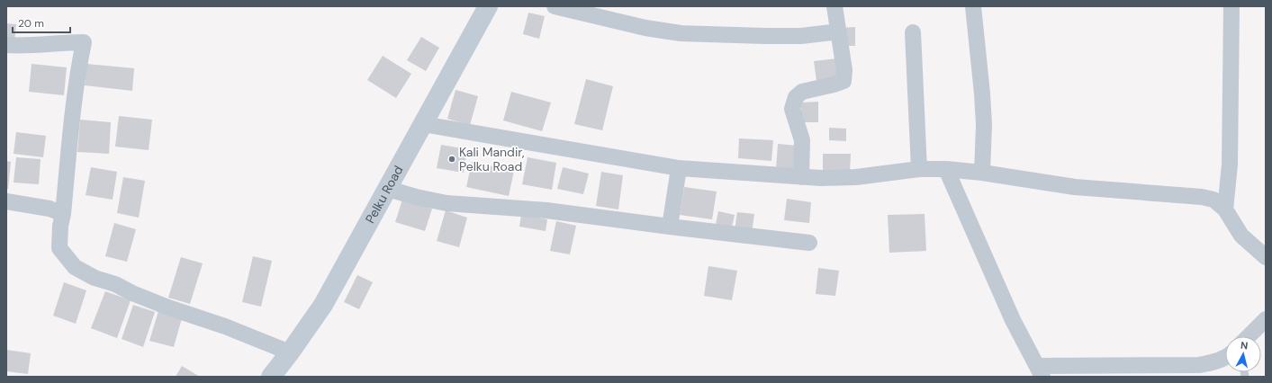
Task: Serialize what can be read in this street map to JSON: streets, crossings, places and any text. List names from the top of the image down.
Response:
{
  "streets": {
    "street": ["Pelku Road"]
  },
  "places": ["Kali Mandir, Pelku Road"],
  "scale_bar": "20 m",
  "north": "top"
}
